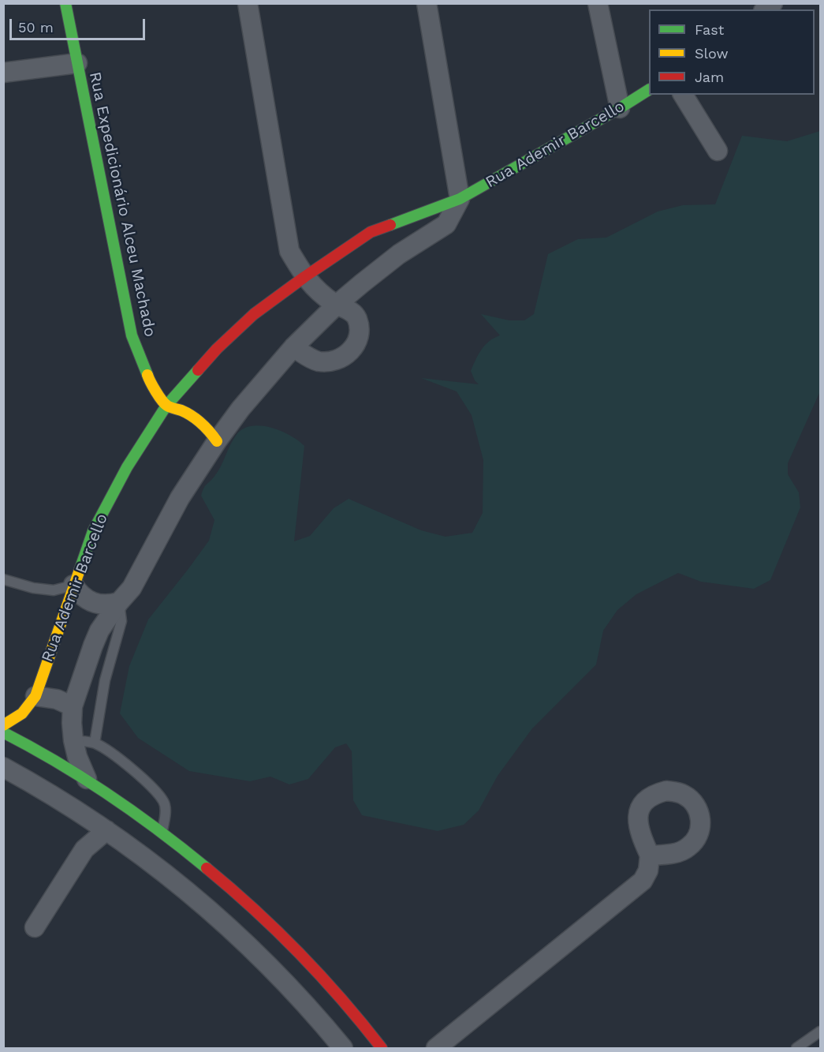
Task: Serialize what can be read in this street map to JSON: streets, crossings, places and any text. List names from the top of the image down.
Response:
{
  "streets": {
    "street": ["Rua Ademir Barcello", "Rua Expedicionário Alceu Machado"]
  },
  "crossings": [
    ["Rua Ademir Barcello", "Rua Expedicionário Alceu Machado"]
  ],
  "legend": ["Fast", "Slow", "Jam"],
  "scale_bar": "50 m"
}
